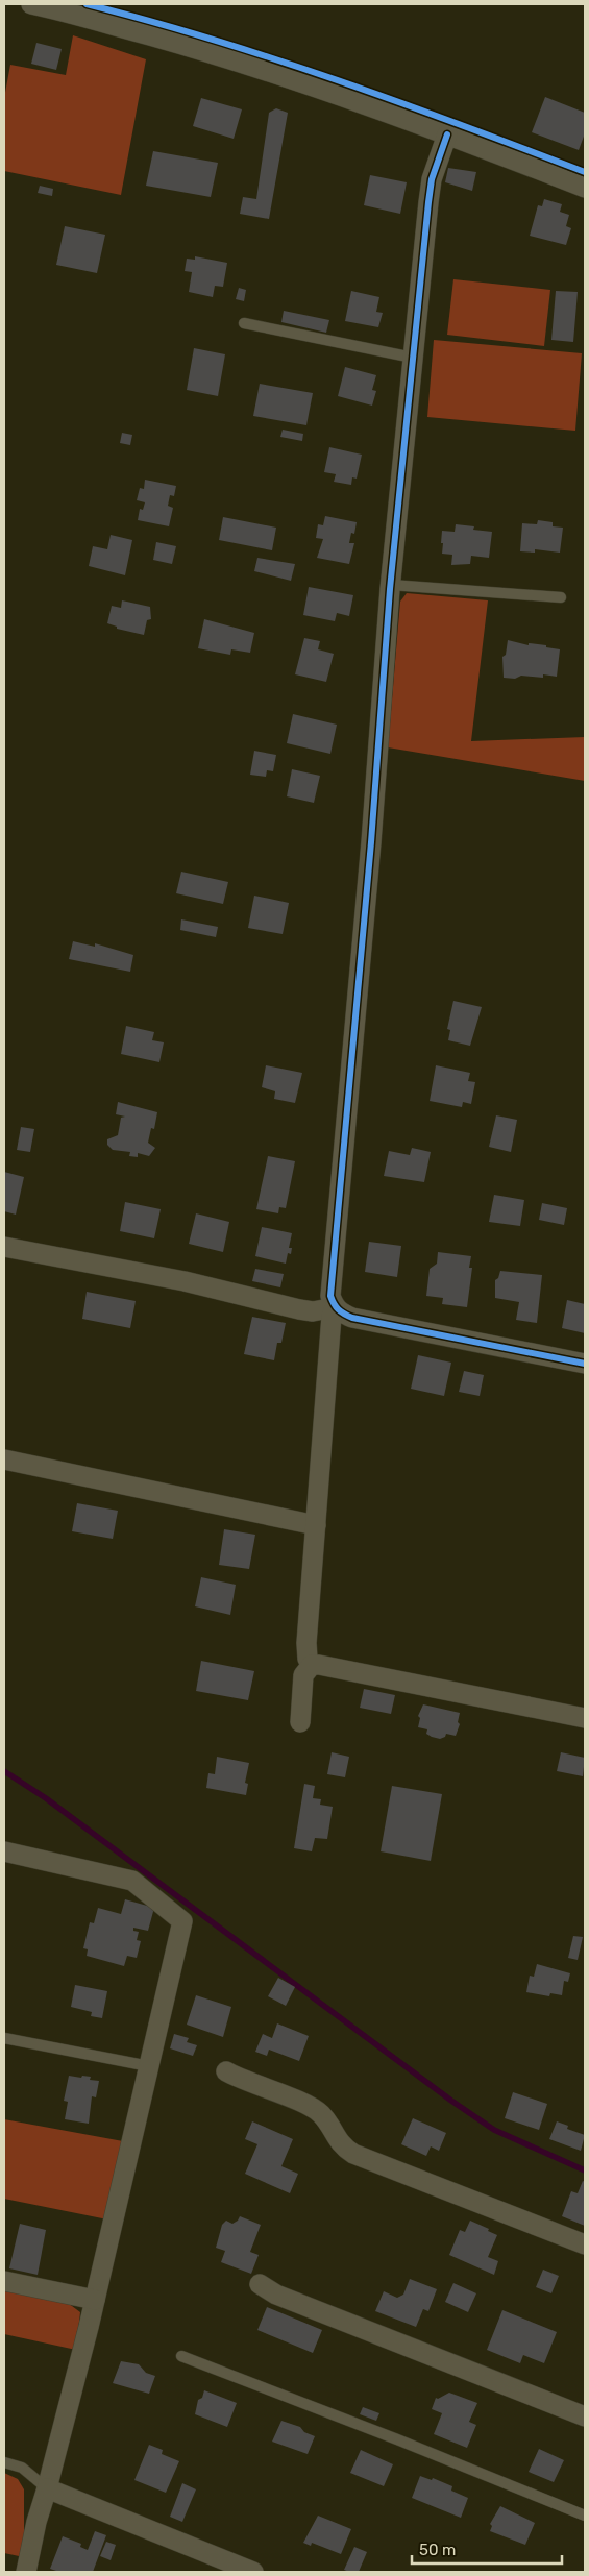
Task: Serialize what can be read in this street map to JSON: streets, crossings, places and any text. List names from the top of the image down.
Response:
{
  "scale_bar": "50 m"
}
